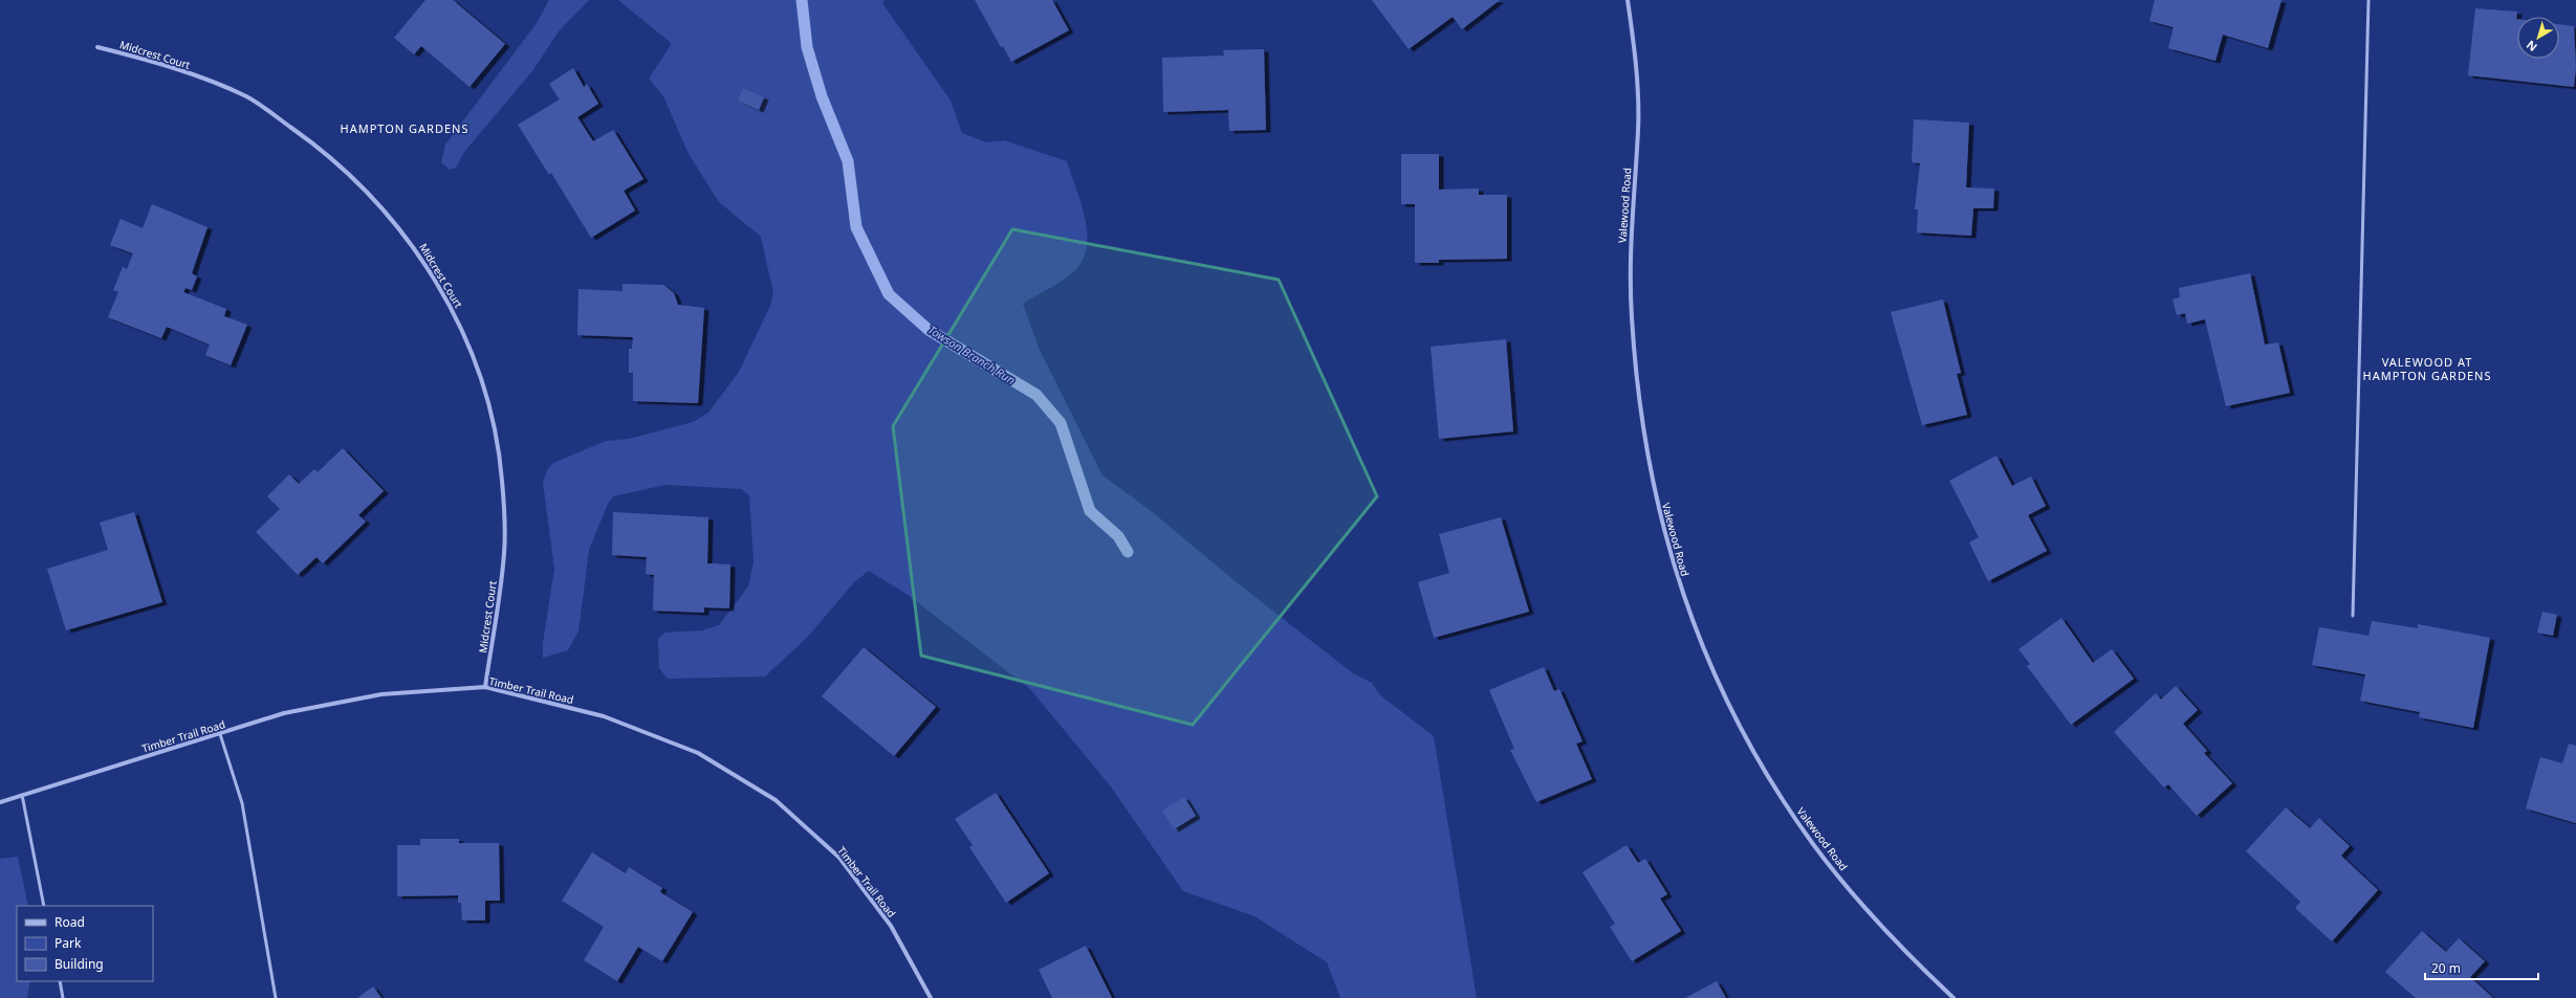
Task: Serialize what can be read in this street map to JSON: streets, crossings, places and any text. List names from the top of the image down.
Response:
{
  "streets": {
    "street": ["Midcrest Court", "Valewood Road", "Timber Trail Road"]
  },
  "crossings": [
    ["Midcrest Court", "Timber Trail Road"]
  ],
  "districts": ["HAMPTON GARDENS", "VALEWOOD AT HAMPTON GARDENS"],
  "water": ["Towson Branch Run"],
  "legend": ["Road", "Park", "Building"],
  "scale_bar": "20 m",
  "north": "bottom left"
}
